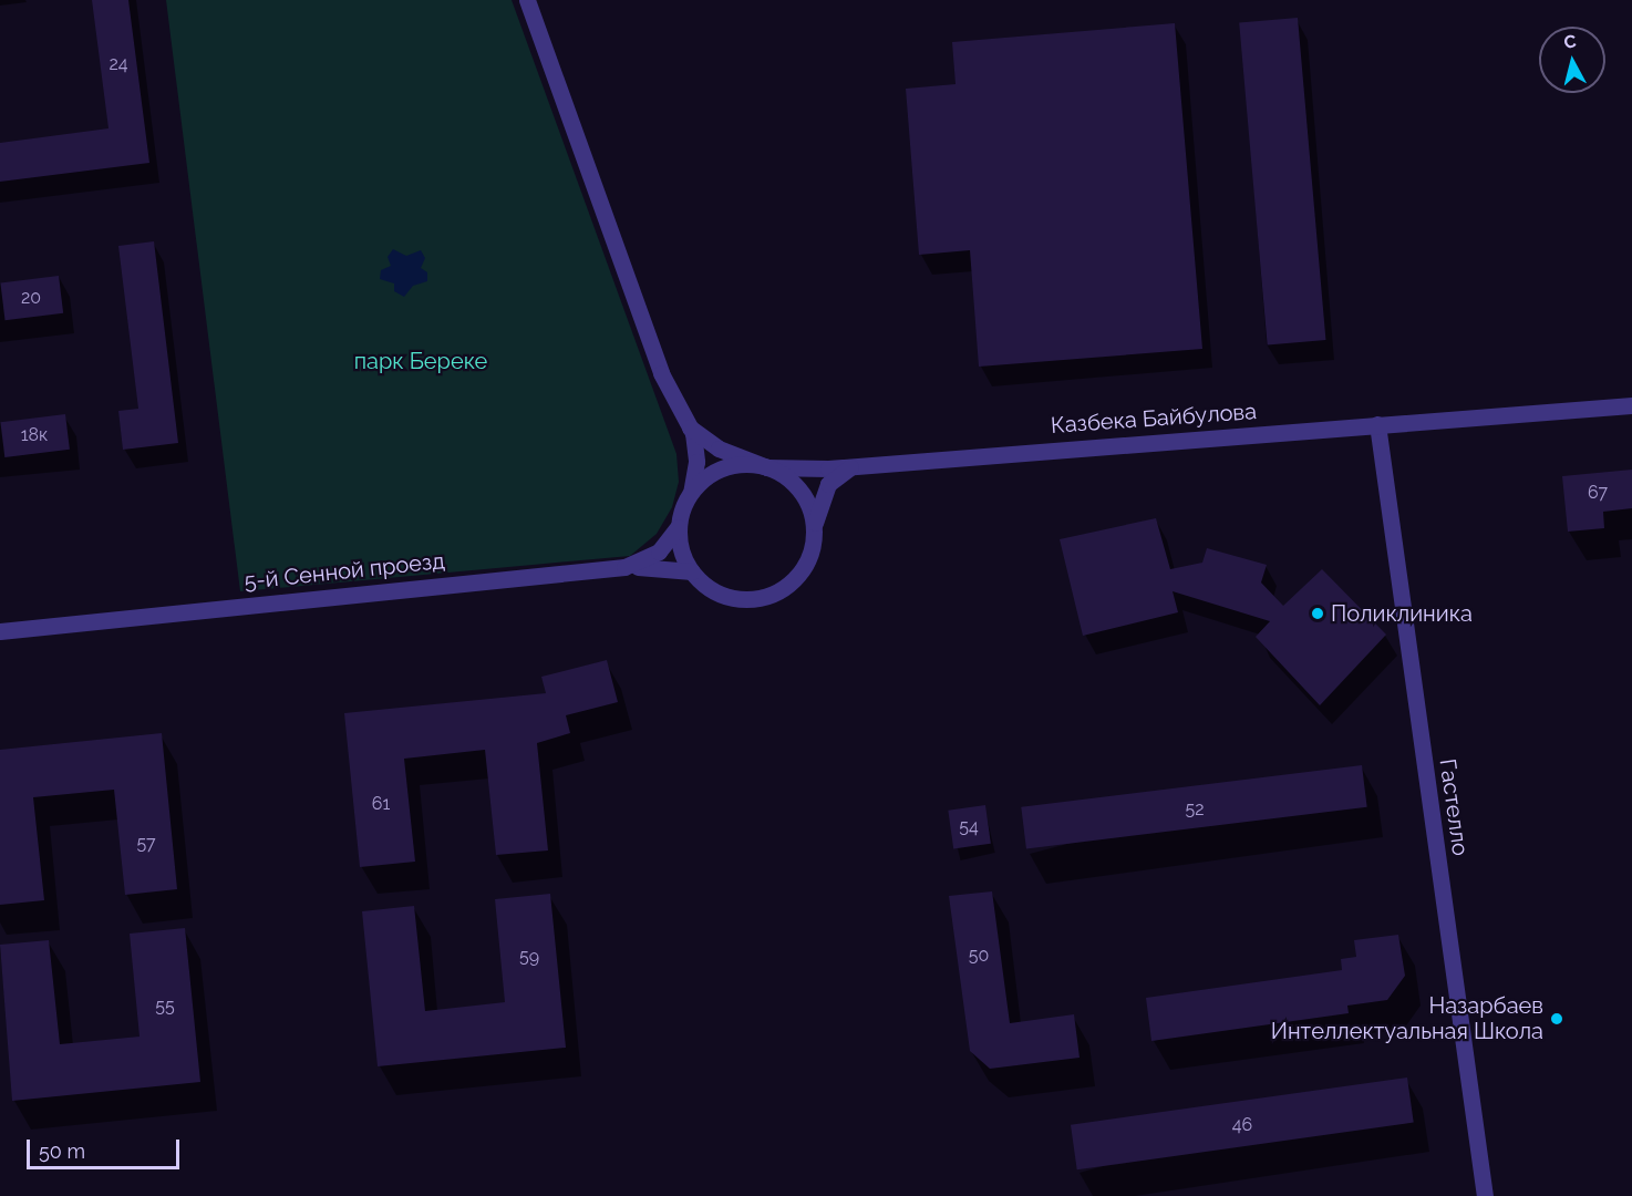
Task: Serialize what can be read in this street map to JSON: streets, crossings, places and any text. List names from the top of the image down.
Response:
{
  "streets": {
    "street": ["Казбека Байбулова", "5-й Сенной проезд", "Гастелло"]
  },
  "crossings": [
    ["Казбека Байбулова", "5-й Сенной проезд"],
    ["Казбека Байбулова", "Гастелло"]
  ],
  "parks": ["парк Береке"],
  "places": ["Поликлиника", "Назарбаев Интеллектуальная Школа"],
  "house_numbers": [
    "24",
    "20",
    "18к",
    "67",
    "61",
    "52",
    "54",
    "57",
    "50",
    "59",
    "55",
    "46"
  ],
  "scale_bar": "50 m",
  "north": "top"
}
